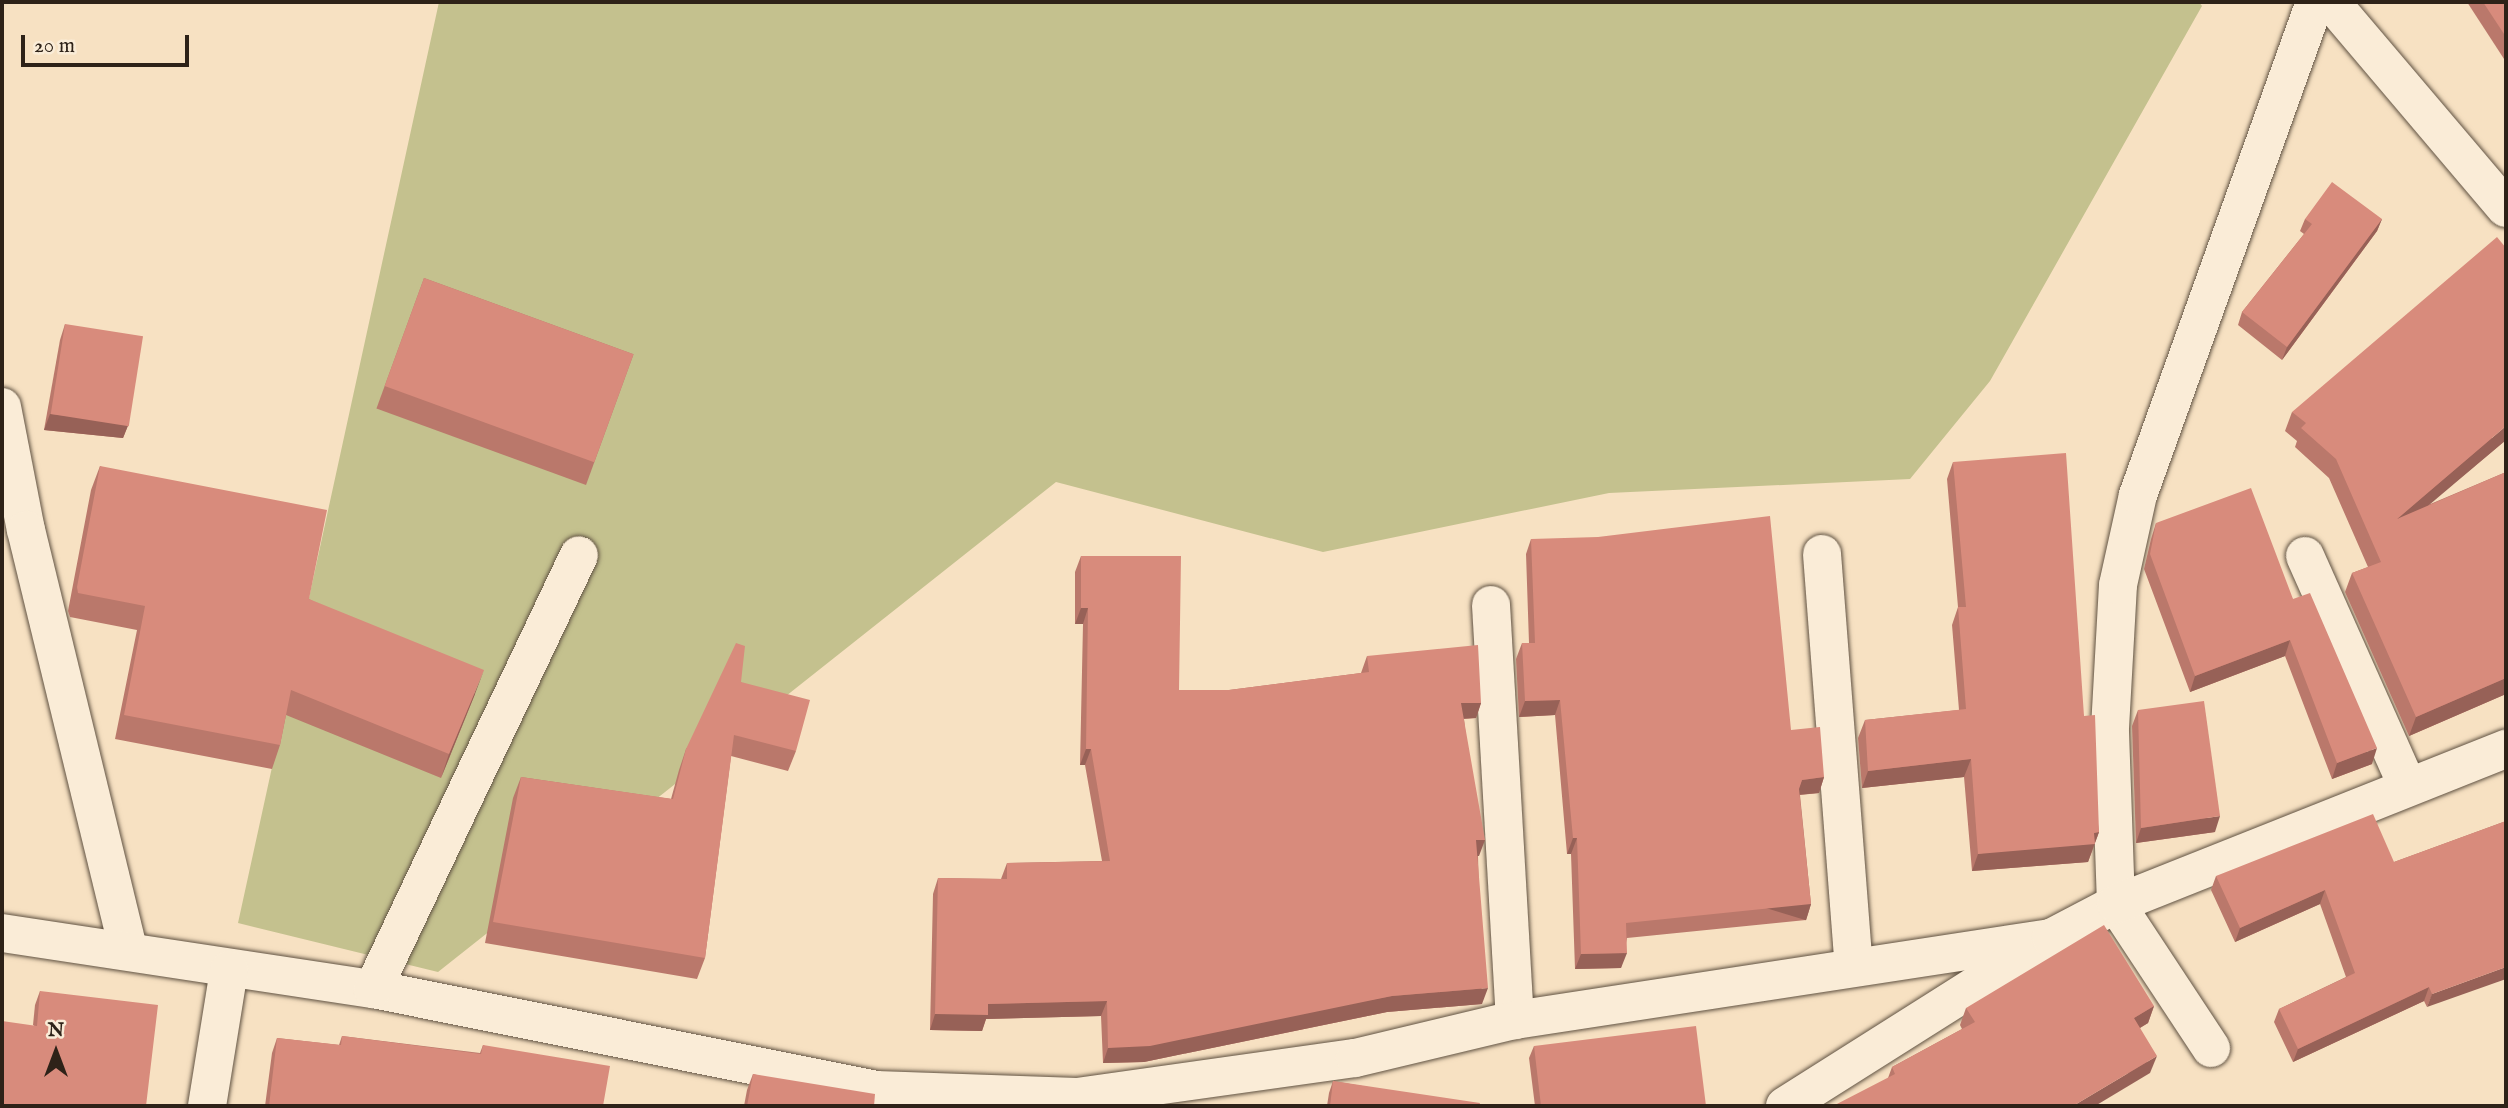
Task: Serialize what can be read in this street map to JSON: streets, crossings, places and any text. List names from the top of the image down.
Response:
{
  "scale_bar": "20 m",
  "north": "top"
}
